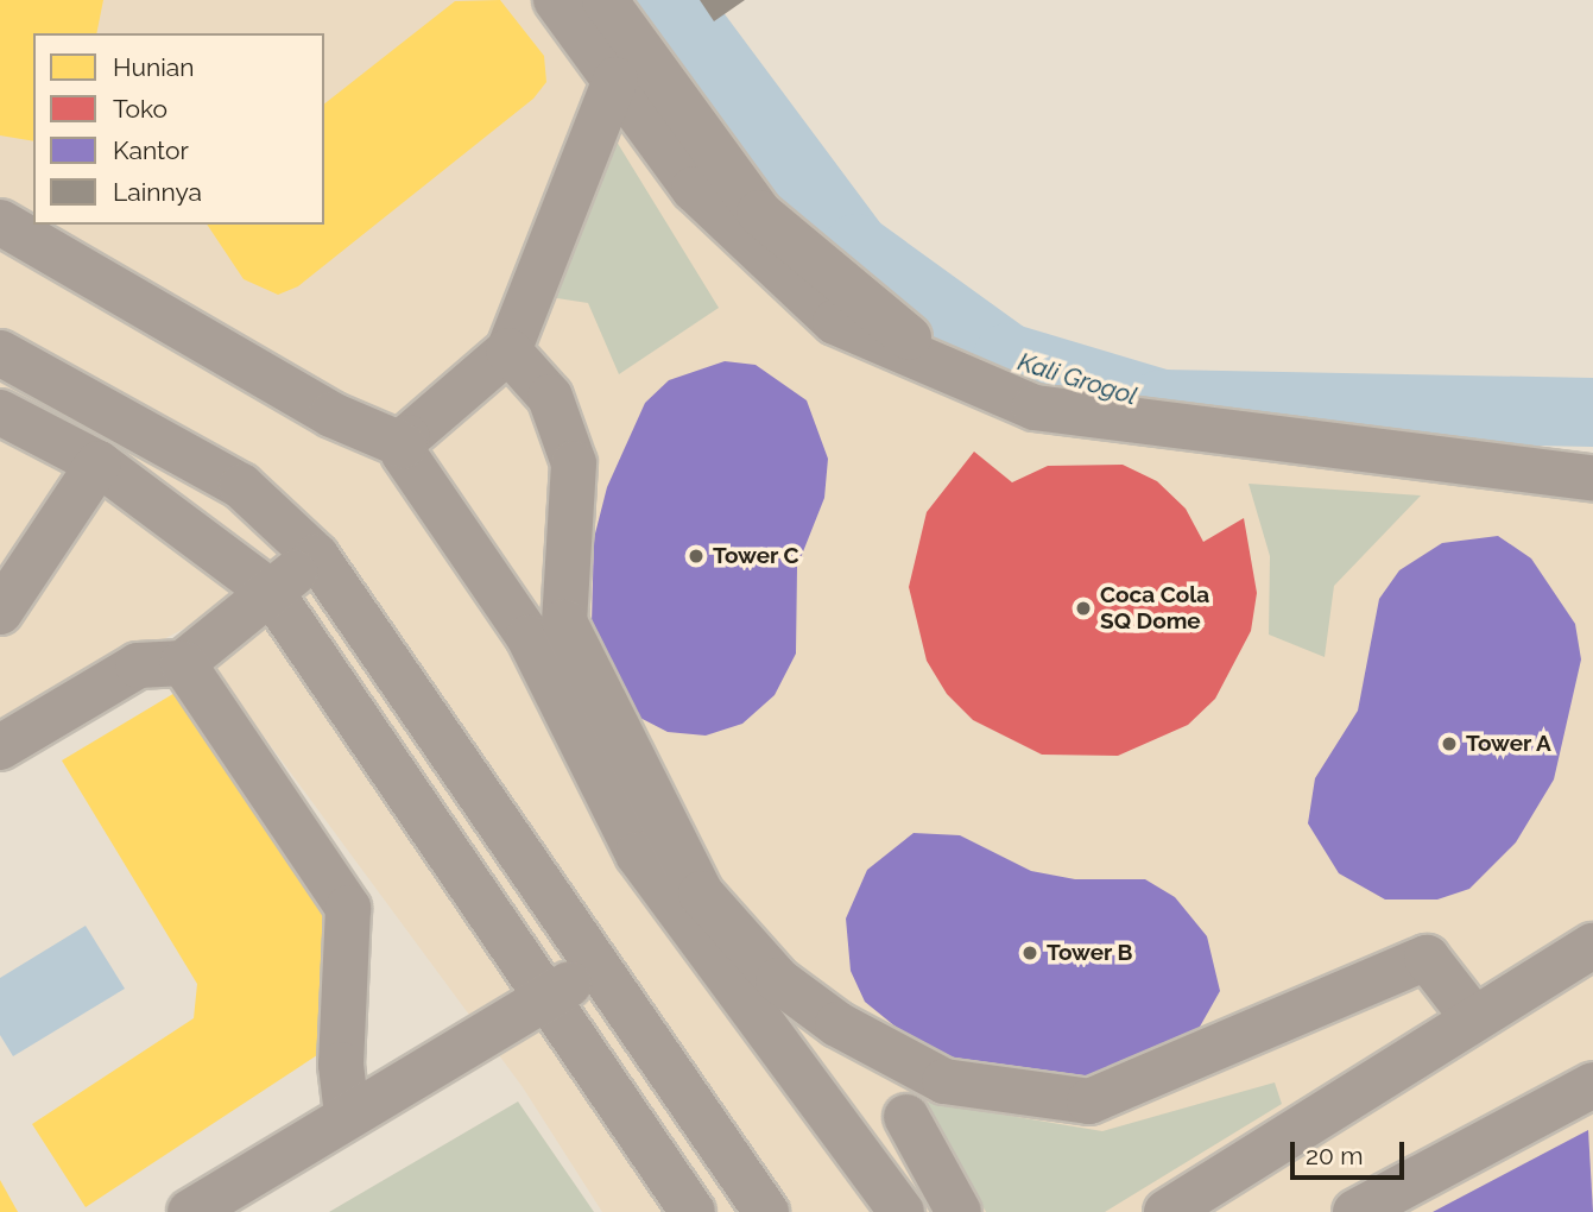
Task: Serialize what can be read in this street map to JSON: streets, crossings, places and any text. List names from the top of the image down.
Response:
{
  "water": ["Kali Grogol"],
  "places": [
    "Tower C",
    "Coca Cola SQ Dome",
    "Tower A",
    "Tower B"
  ],
  "legend": [
    "Hunian",
    "Toko",
    "Kantor",
    "Lainnya"
  ],
  "scale_bar": "20 m"
}
